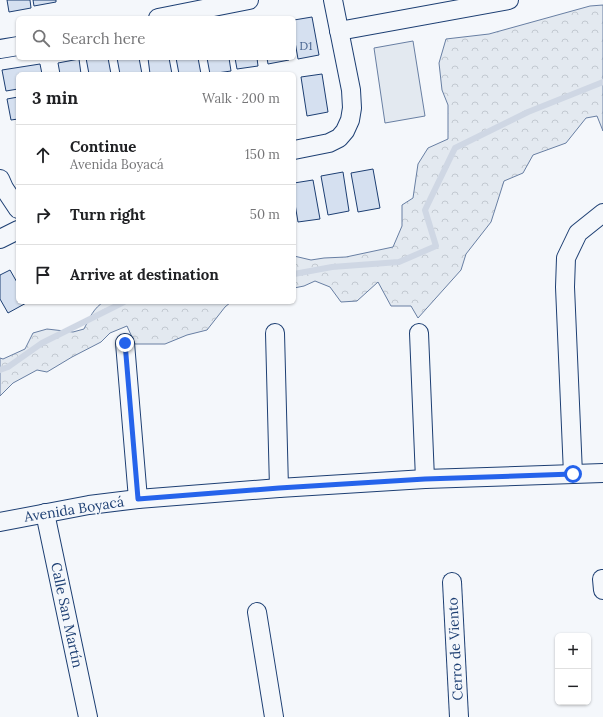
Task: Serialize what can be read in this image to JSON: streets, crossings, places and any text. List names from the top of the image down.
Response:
{
  "streets": {
    "street": ["Avenida Boyacá", "Calle San Martín", "Cerro de Viento"]
  },
  "crossings": [
    ["Avenida Boyacá", "Calle San Martín"]
  ],
  "house_numbers": ["D1"],
  "page": {
    "search": "Search here",
    "heading": ["3 min", "Walk · 200 m"],
    "list": [
      ["Continue", "Avenida Boyacá", "150 m"],
      ["Turn right", "50 m"],
      "Arrive at destination"
    ],
    "map_buttons": ["+", "−"]
  }
}
